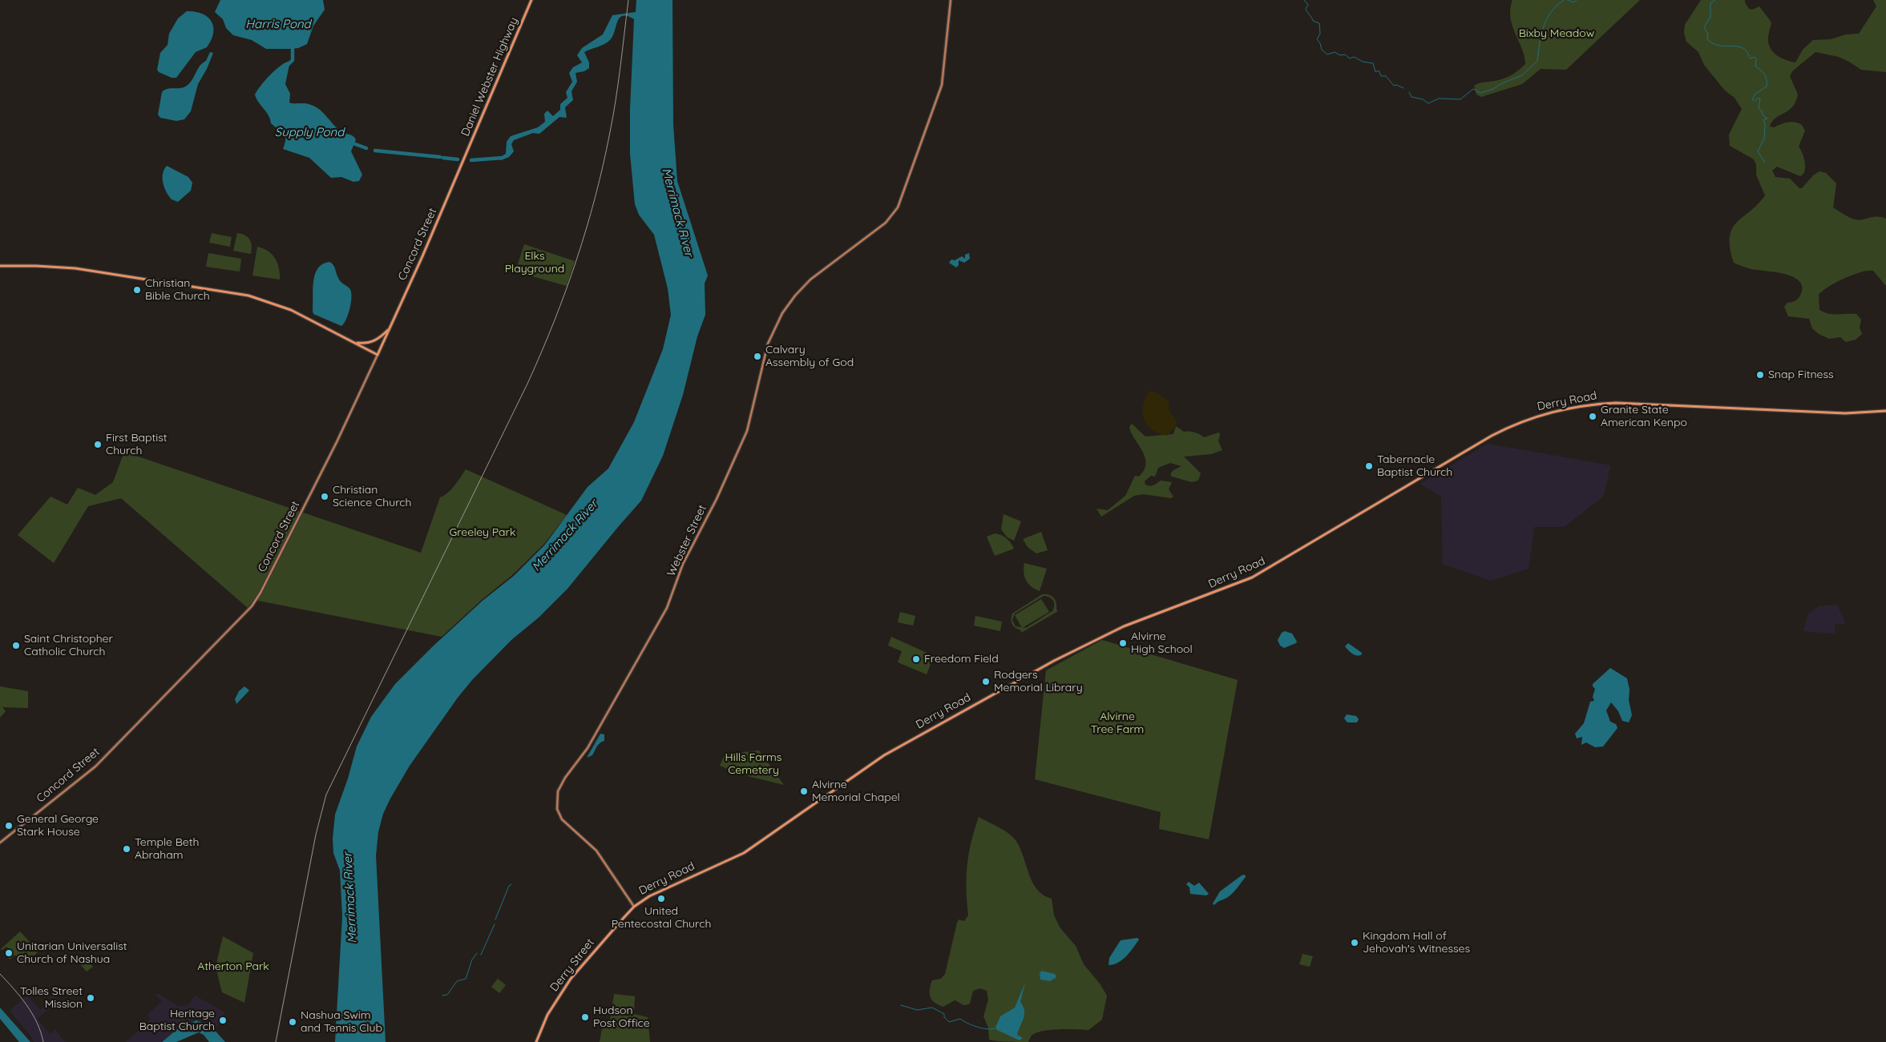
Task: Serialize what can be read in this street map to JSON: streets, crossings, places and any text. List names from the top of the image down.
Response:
{
  "streets": {
    "main road": [
      "Daniel Webster Highway",
      "Concord Street",
      "Derry Road",
      "Webster Street",
      "Derry Street"
    ]
  },
  "crossings": [
    ["Daniel Webster Highway", "Concord Street"],
    ["Derry Road", "Webster Street"],
    ["Derry Road", "Derry Street"],
    ["Webster Street", "Derry Street"]
  ],
  "water": ["Harris Pond", "Supply Pond", "Merrimack River"],
  "parks": [
    "Bixby Meadow",
    "Elks Playground",
    "Greeley Park",
    "Alvirne Tree Farm",
    "Hills Farms Cemetery",
    "Atherton Park"
  ],
  "places": [
    "Christian Bible Church",
    "Calvary Assembly of God",
    "Snap Fitness",
    "Granite State American Kenpo",
    "First Baptist Church",
    "Tabernacle Baptist Church",
    "Christian Science Church",
    "Alvirne High School",
    "Saint Christopher Catholic Church",
    "Freedom Field",
    "Rodgers Memorial Library",
    "Alvirne Memorial Chapel",
    "General George Stark House",
    "Temple Beth Abraham",
    "United Pentecostal Church",
    "Kingdom Hall of Jehovah's Witnesses",
    "Unitarian Universalist Church of Nashua",
    "Tolles Street Mission",
    "Hudson Post Office",
    "Heritage Baptist Church",
    "Nashua Swim and Tennis Club"
  ]
}
